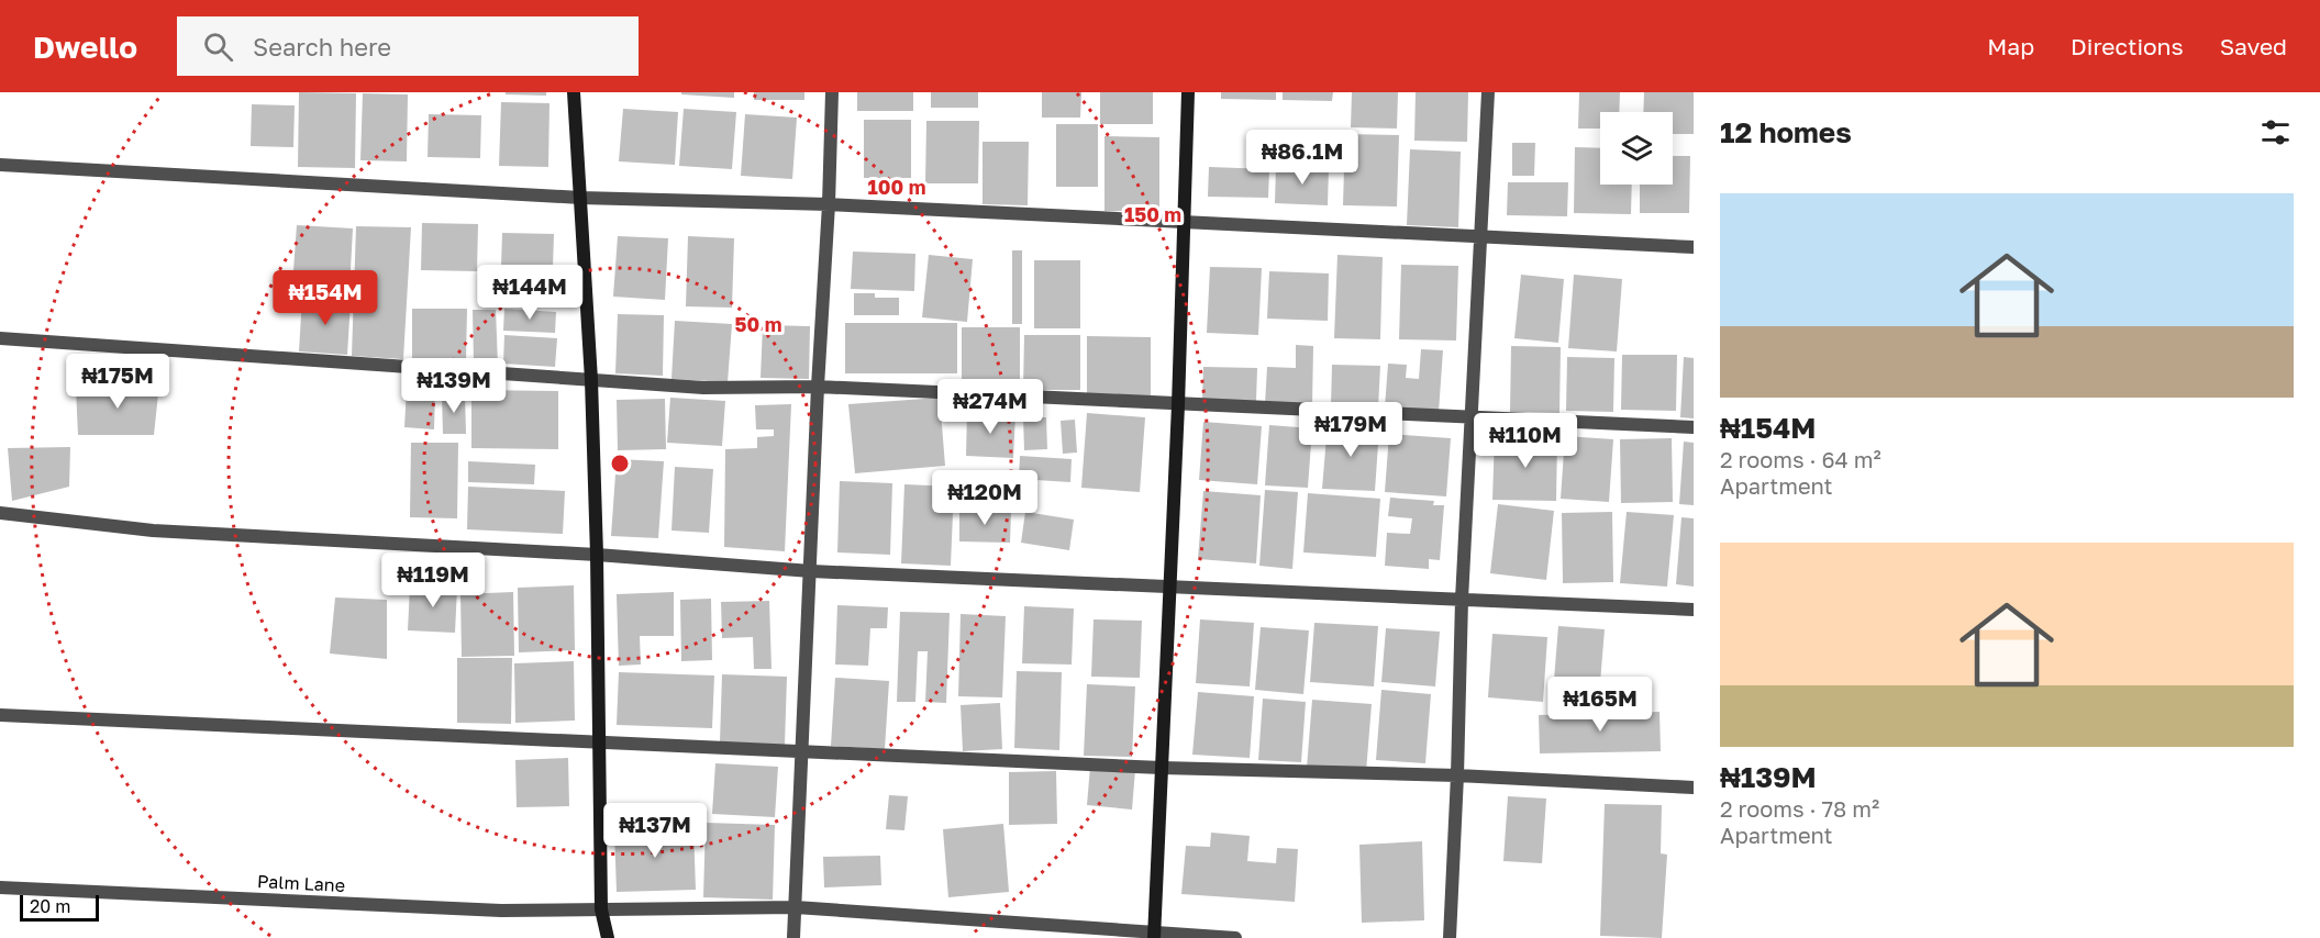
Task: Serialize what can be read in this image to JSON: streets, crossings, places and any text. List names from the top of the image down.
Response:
{
  "streets": {
    "street": ["Palm Lane"]
  },
  "scale_bar": "20 m",
  "page": {
    "header": "Dwello",
    "search": "Search here",
    "nav": ["Map", "Directions", "Saved"],
    "heading": "12 homes",
    "price": [
      "₦86.1M",
      "₦144M",
      "₦154M",
      "₦175M",
      "₦139M",
      "₦274M",
      "₦179M",
      "₦110M",
      "₦120M",
      "₦119M",
      "₦165M",
      "₦137M"
    ],
    "list": [
      {
        "name": "₦154M",
        "note": "2 rooms · 64 m² · Apartment"
      },
      {
        "name": "₦139M",
        "note": "2 rooms · 78 m² · Apartment"
      }
    ],
    "scale": "20 m"
  },
  "rings": ["100 m", "150 m", "50 m"]
}
